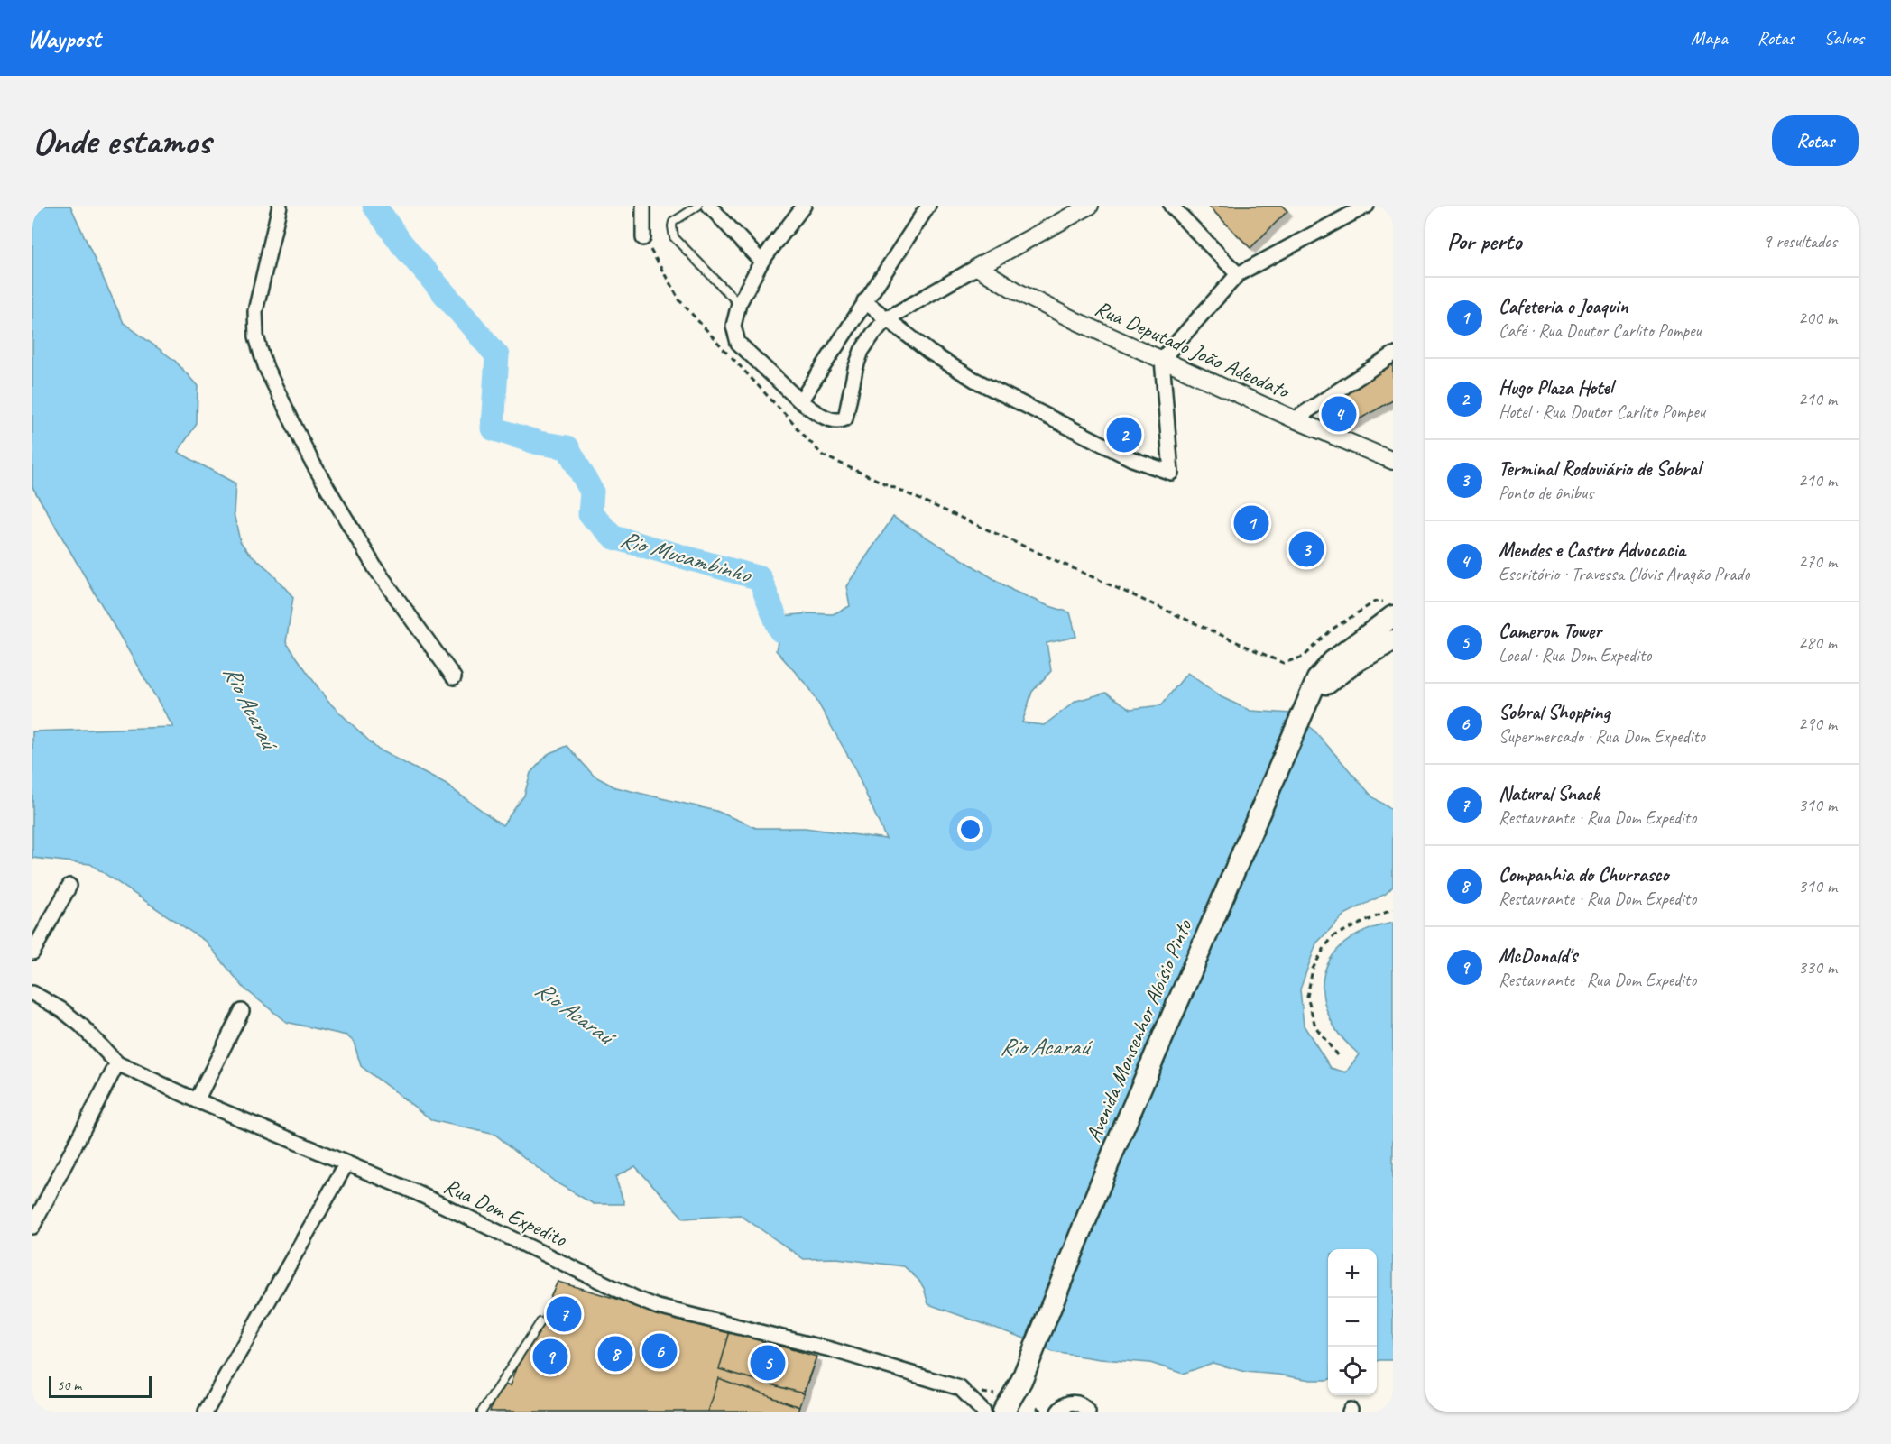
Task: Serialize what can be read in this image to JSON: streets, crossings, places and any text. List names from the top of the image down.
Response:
{
  "streets": {
    "main road": ["Avenida Monsenhor Aloísio Pinto"],
    "street": ["Rua Deputado João Adeodato", "Rua Dom Expedito"]
  },
  "water": ["Rio Mucambinho", "Rio Acaraú"],
  "scale_bar": "50 m",
  "page": {
    "header": "Waypost",
    "nav": ["Mapa", "Rotas", "Salvos"],
    "buttons": "Rotas",
    "title": "Onde estamos",
    "heading": ["Por perto", "9 resultados"],
    "list": [
      {
        "mark": "1",
        "name": "Cafeteria o Joaquin",
        "note": "Café · Rua Doutor Carlito Pompeu",
        "value": "200 m"
      },
      {
        "mark": "2",
        "name": "Hugo Plaza Hotel",
        "note": "Hotel · Rua Doutor Carlito Pompeu",
        "value": "210 m"
      },
      {
        "mark": "3",
        "name": "Terminal Rodoviário de Sobral",
        "note": "Ponto de ônibus",
        "value": "210 m"
      },
      {
        "mark": "4",
        "name": "Mendes e Castro Advocacia",
        "note": "Escritório · Travessa Clóvis Aragão Prado",
        "value": "270 m"
      },
      {
        "mark": "5",
        "name": "Cameron Tower",
        "note": "Local · Rua Dom Expedito",
        "value": "280 m"
      },
      {
        "mark": "6",
        "name": "Sobral Shopping",
        "note": "Supermercado · Rua Dom Expedito",
        "value": "290 m"
      },
      {
        "mark": "7",
        "name": "Natural Snack",
        "note": "Restaurante · Rua Dom Expedito",
        "value": "310 m"
      },
      {
        "mark": "8",
        "name": "Companhia do Churrasco",
        "note": "Restaurante · Rua Dom Expedito",
        "value": "310 m"
      },
      {
        "mark": "9",
        "name": "McDonald's",
        "note": "Restaurante · Rua Dom Expedito",
        "value": "330 m"
      }
    ],
    "pins": [
      "4",
      "2",
      "1",
      "3",
      "7",
      "6",
      "8",
      "9",
      "5"
    ],
    "map_buttons": ["+", "−"],
    "scale": "50 m"
  }
}
